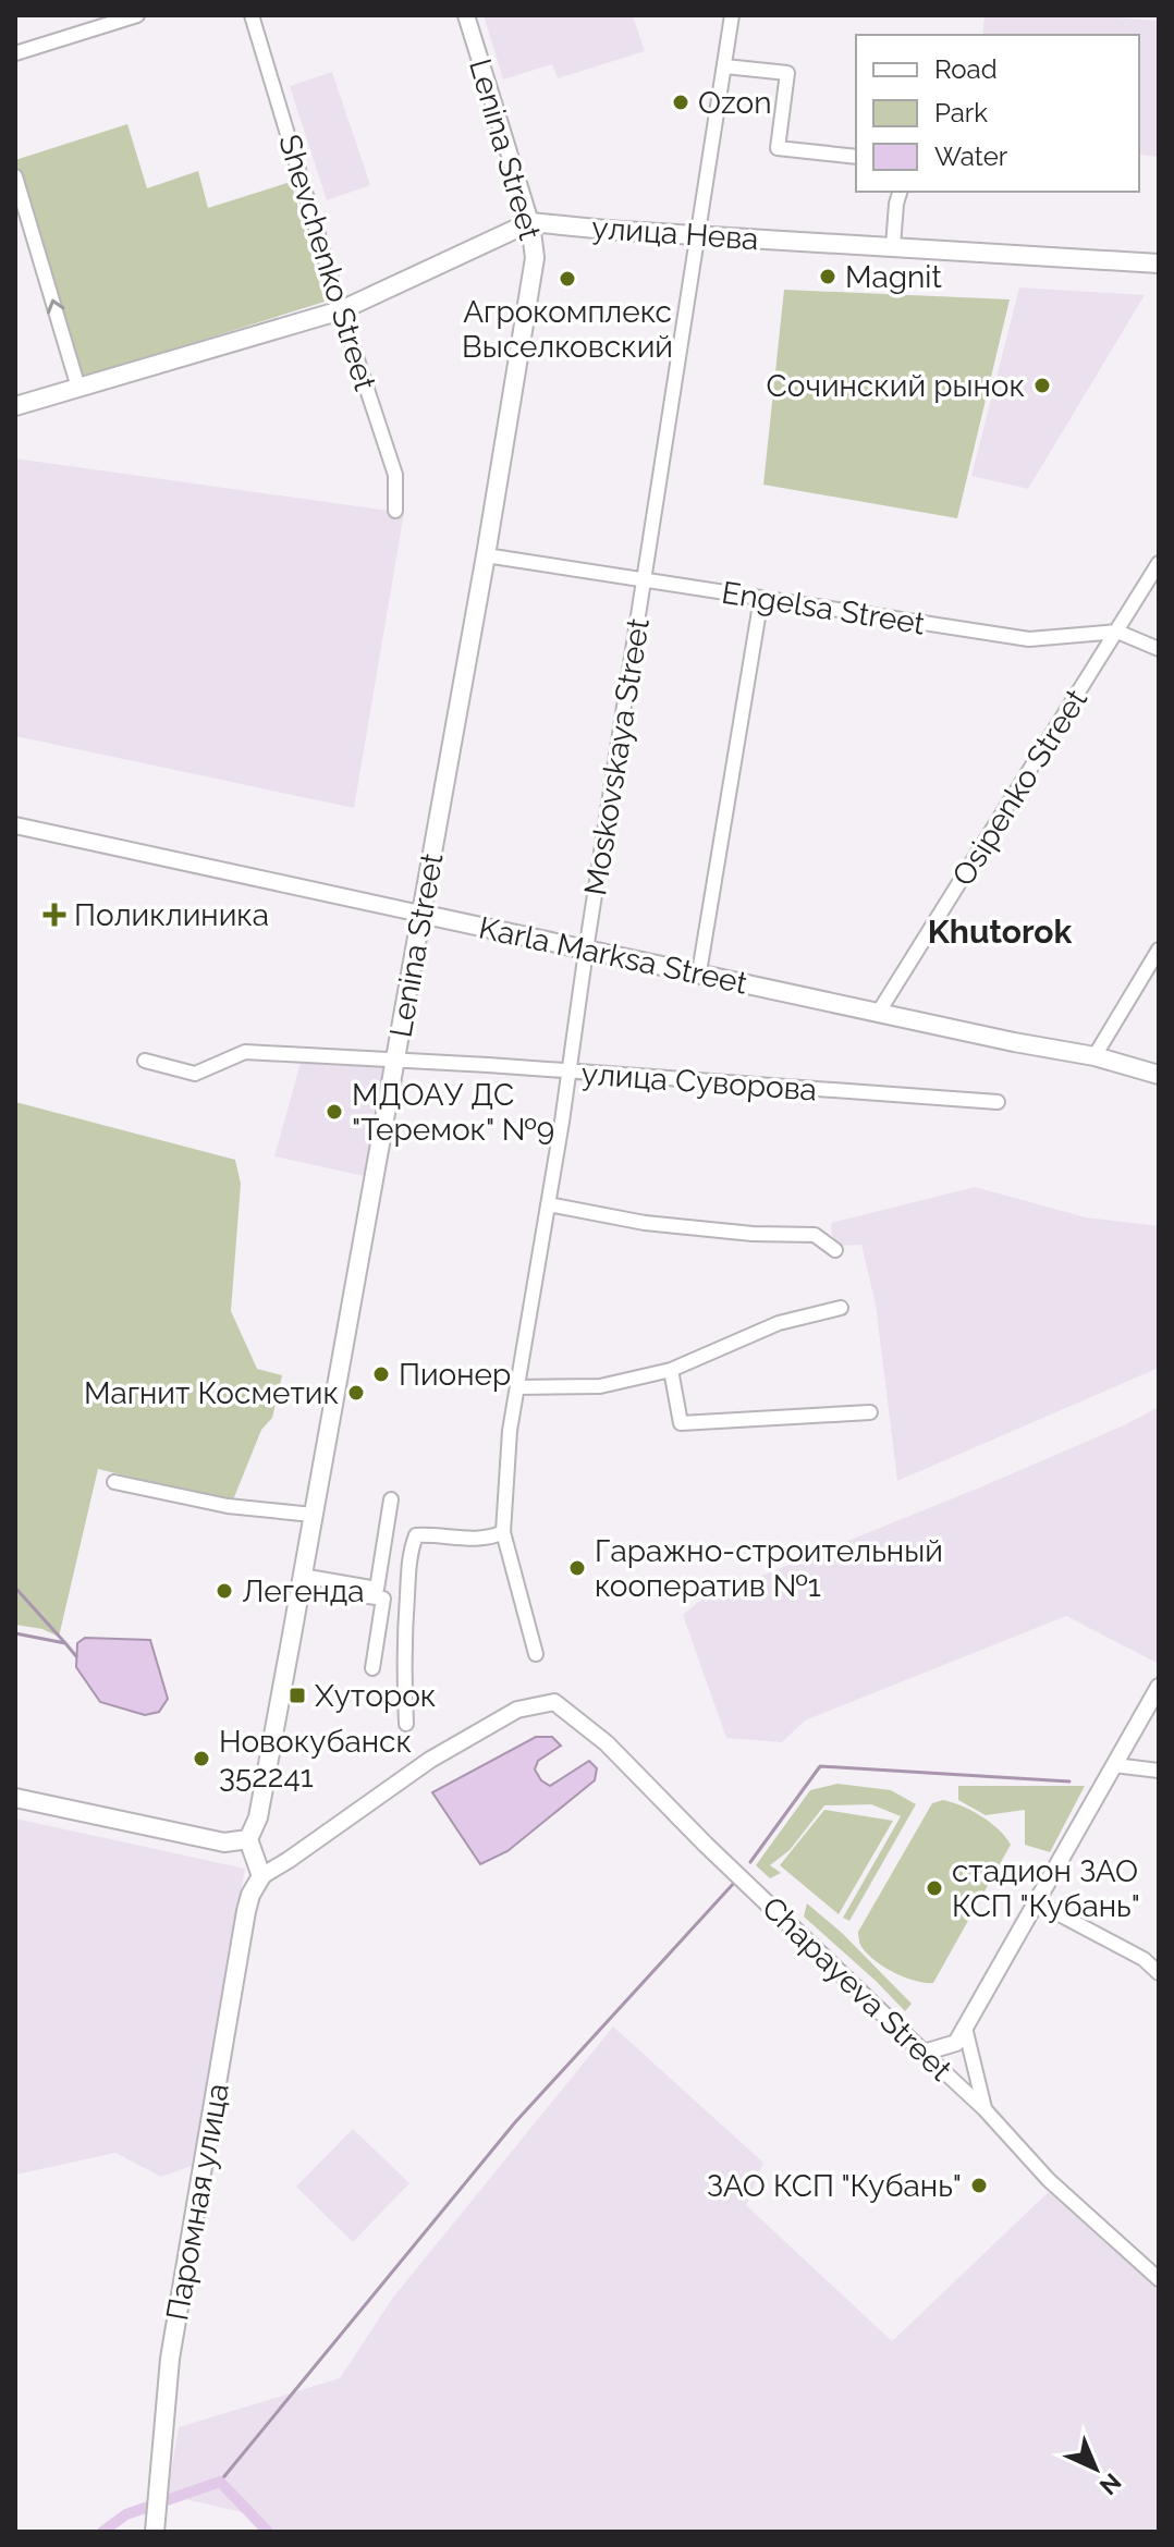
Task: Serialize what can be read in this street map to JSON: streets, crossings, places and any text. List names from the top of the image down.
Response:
{
  "streets": {
    "main road": [
      "Lenina Street",
      "улица Нева",
      "Karla Marksa Street",
      "Паромная улица"
    ],
    "street": [
      "Shevchenko Street",
      "Engelsa Street",
      "Moskovskaya Street",
      "Osipenko Street",
      "улица Суворова",
      "Chapayeva Street"
    ]
  },
  "crossings": [
    ["Lenina Street", "улица Нева"],
    ["Lenina Street", "Engelsa Street"],
    ["Lenina Street", "Karla Marksa Street"],
    ["Lenina Street", "улица Суворова"],
    ["улица Нева", "Moskovskaya Street"],
    ["Engelsa Street", "Moskovskaya Street"],
    ["Engelsa Street", "Osipenko Street"],
    ["Moskovskaya Street", "Karla Marksa Street"],
    ["Moskovskaya Street", "улица Суворова"],
    ["Osipenko Street", "Karla Marksa Street"],
    ["Chapayeva Street", "Паромная улица"]
  ],
  "districts": ["Khutorok"],
  "places": {
    "other": [
      "Ozon",
      "Magnit",
      "Агрокомплекс Выселковский",
      "Сочинский рынок",
      "МДОАУ ДС \"Теремок\" №9",
      "Пионер",
      "Магнит Косметик",
      "Гаражно-строительный кооператив №1",
      "Легенда",
      "Новокубанск 352241",
      "стадион ЗАО КСП \"Кубань\"",
      "ЗАО КСП \"Кубань\""
    ],
    "health": ["Поликлиника"],
    "transit": ["Хуторок"]
  },
  "legend": ["Road", "Park", "Water"],
  "north": "bottom right"
}
